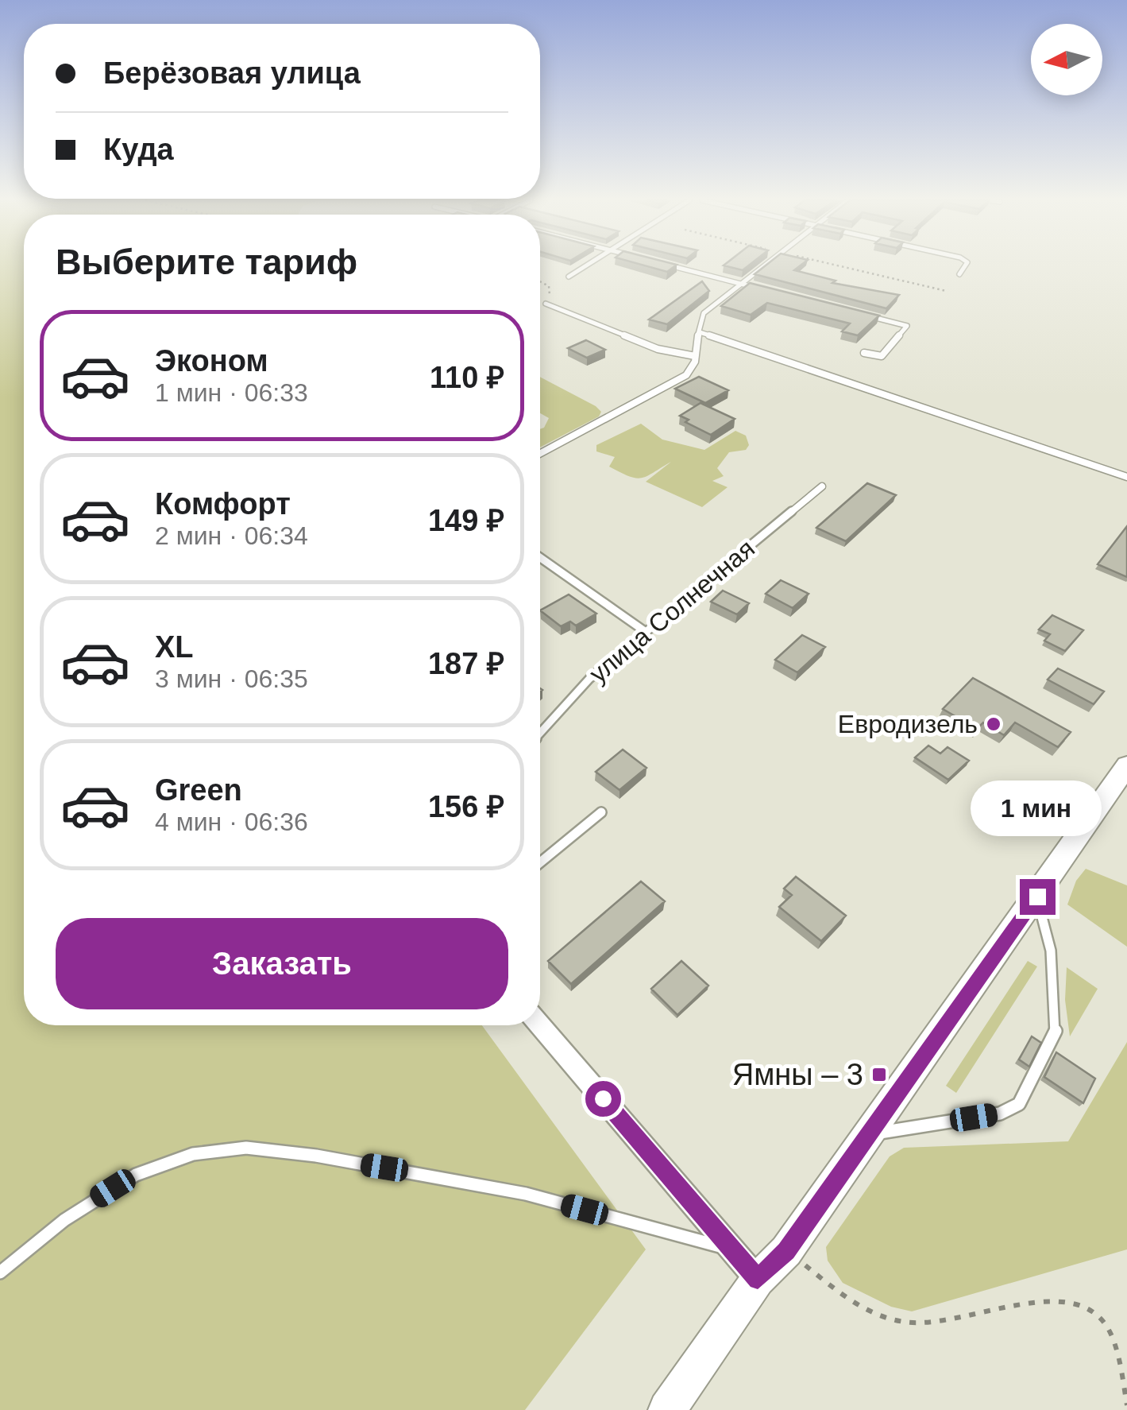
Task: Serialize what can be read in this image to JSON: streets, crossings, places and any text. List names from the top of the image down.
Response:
{
  "streets": {
    "lane": ["улица Солнечная"]
  },
  "places": {
    "other": ["Евродизель"],
    "transit": ["Ямны – 3"]
  },
  "north": "left",
  "page": {
    "banner": ["Берёзовая улица", "Куда"],
    "heading": "Выберите тариф",
    "list": [
      {
        "name": "Эконом",
        "note": "1 мин · 06:33",
        "value": "110 ₽"
      },
      {
        "name": "Комфорт",
        "note": "2 мин · 06:34",
        "value": "149 ₽"
      },
      {
        "name": "XL",
        "note": "3 мин · 06:35",
        "value": "187 ₽"
      },
      {
        "name": "Green",
        "note": "4 мин · 06:36",
        "value": "156 ₽"
      }
    ],
    "bubble": "1 мин",
    "buttons": "Заказать"
  }
}
